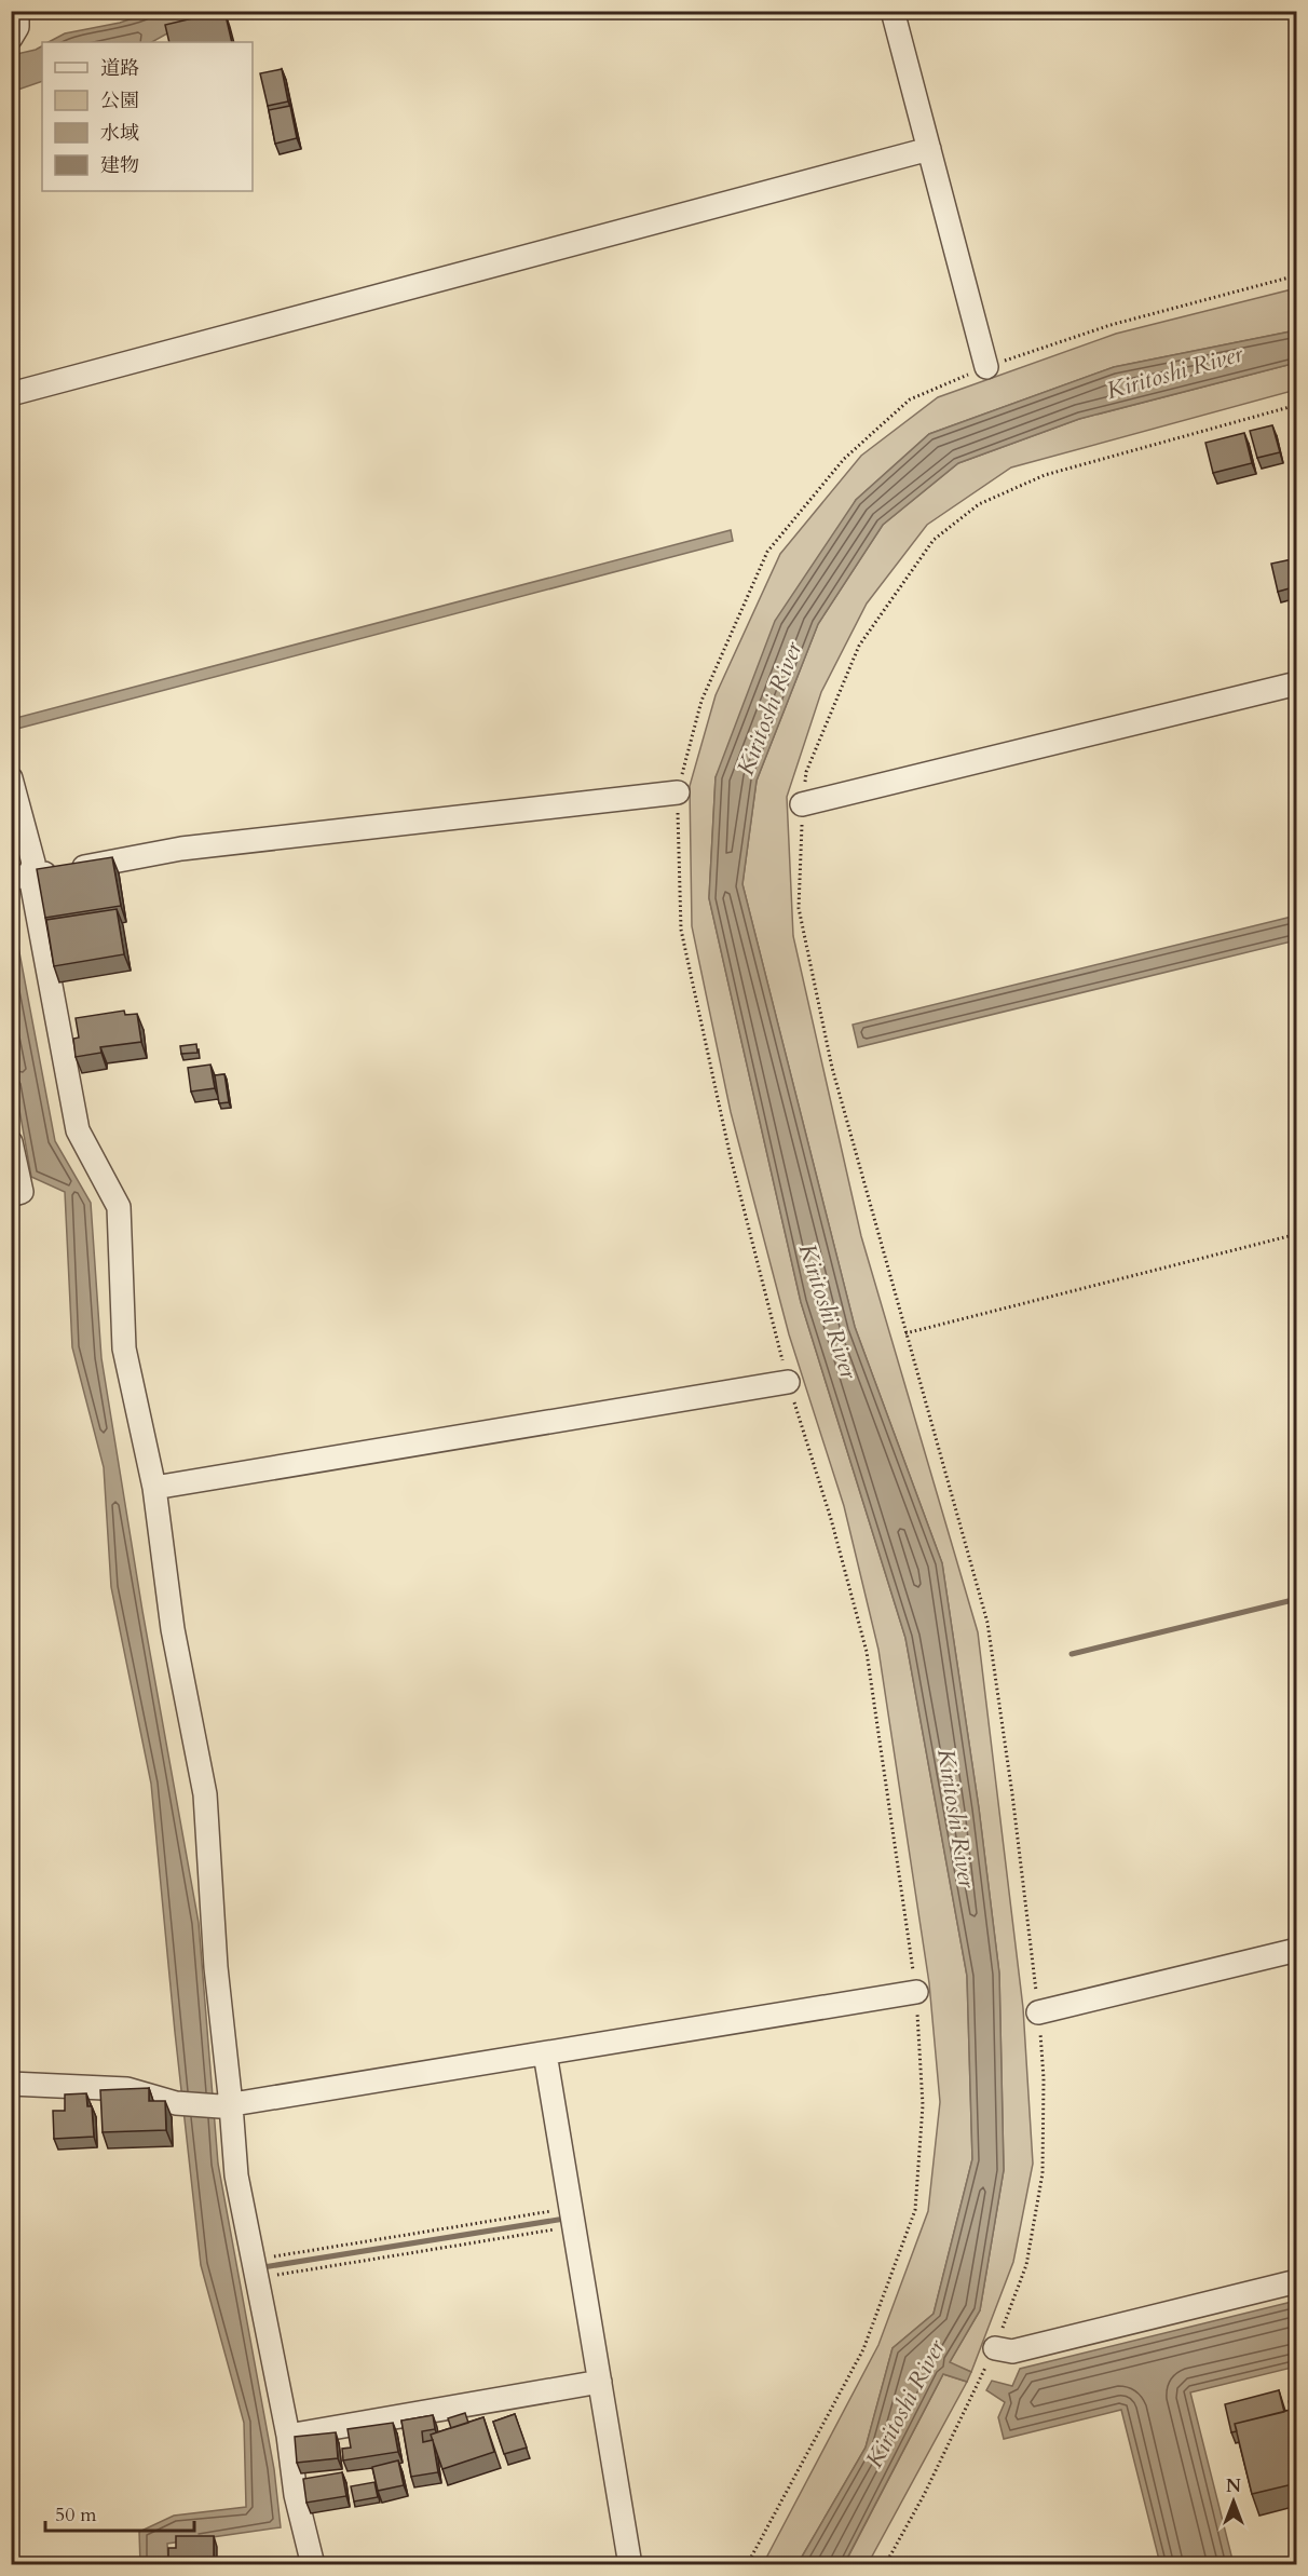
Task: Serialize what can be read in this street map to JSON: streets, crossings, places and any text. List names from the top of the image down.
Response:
{
  "water": ["Kiritoshi River"],
  "legend": [
    "道路",
    "公園",
    "水域",
    "建物"
  ],
  "scale_bar": "50 m",
  "north": "top"
}
